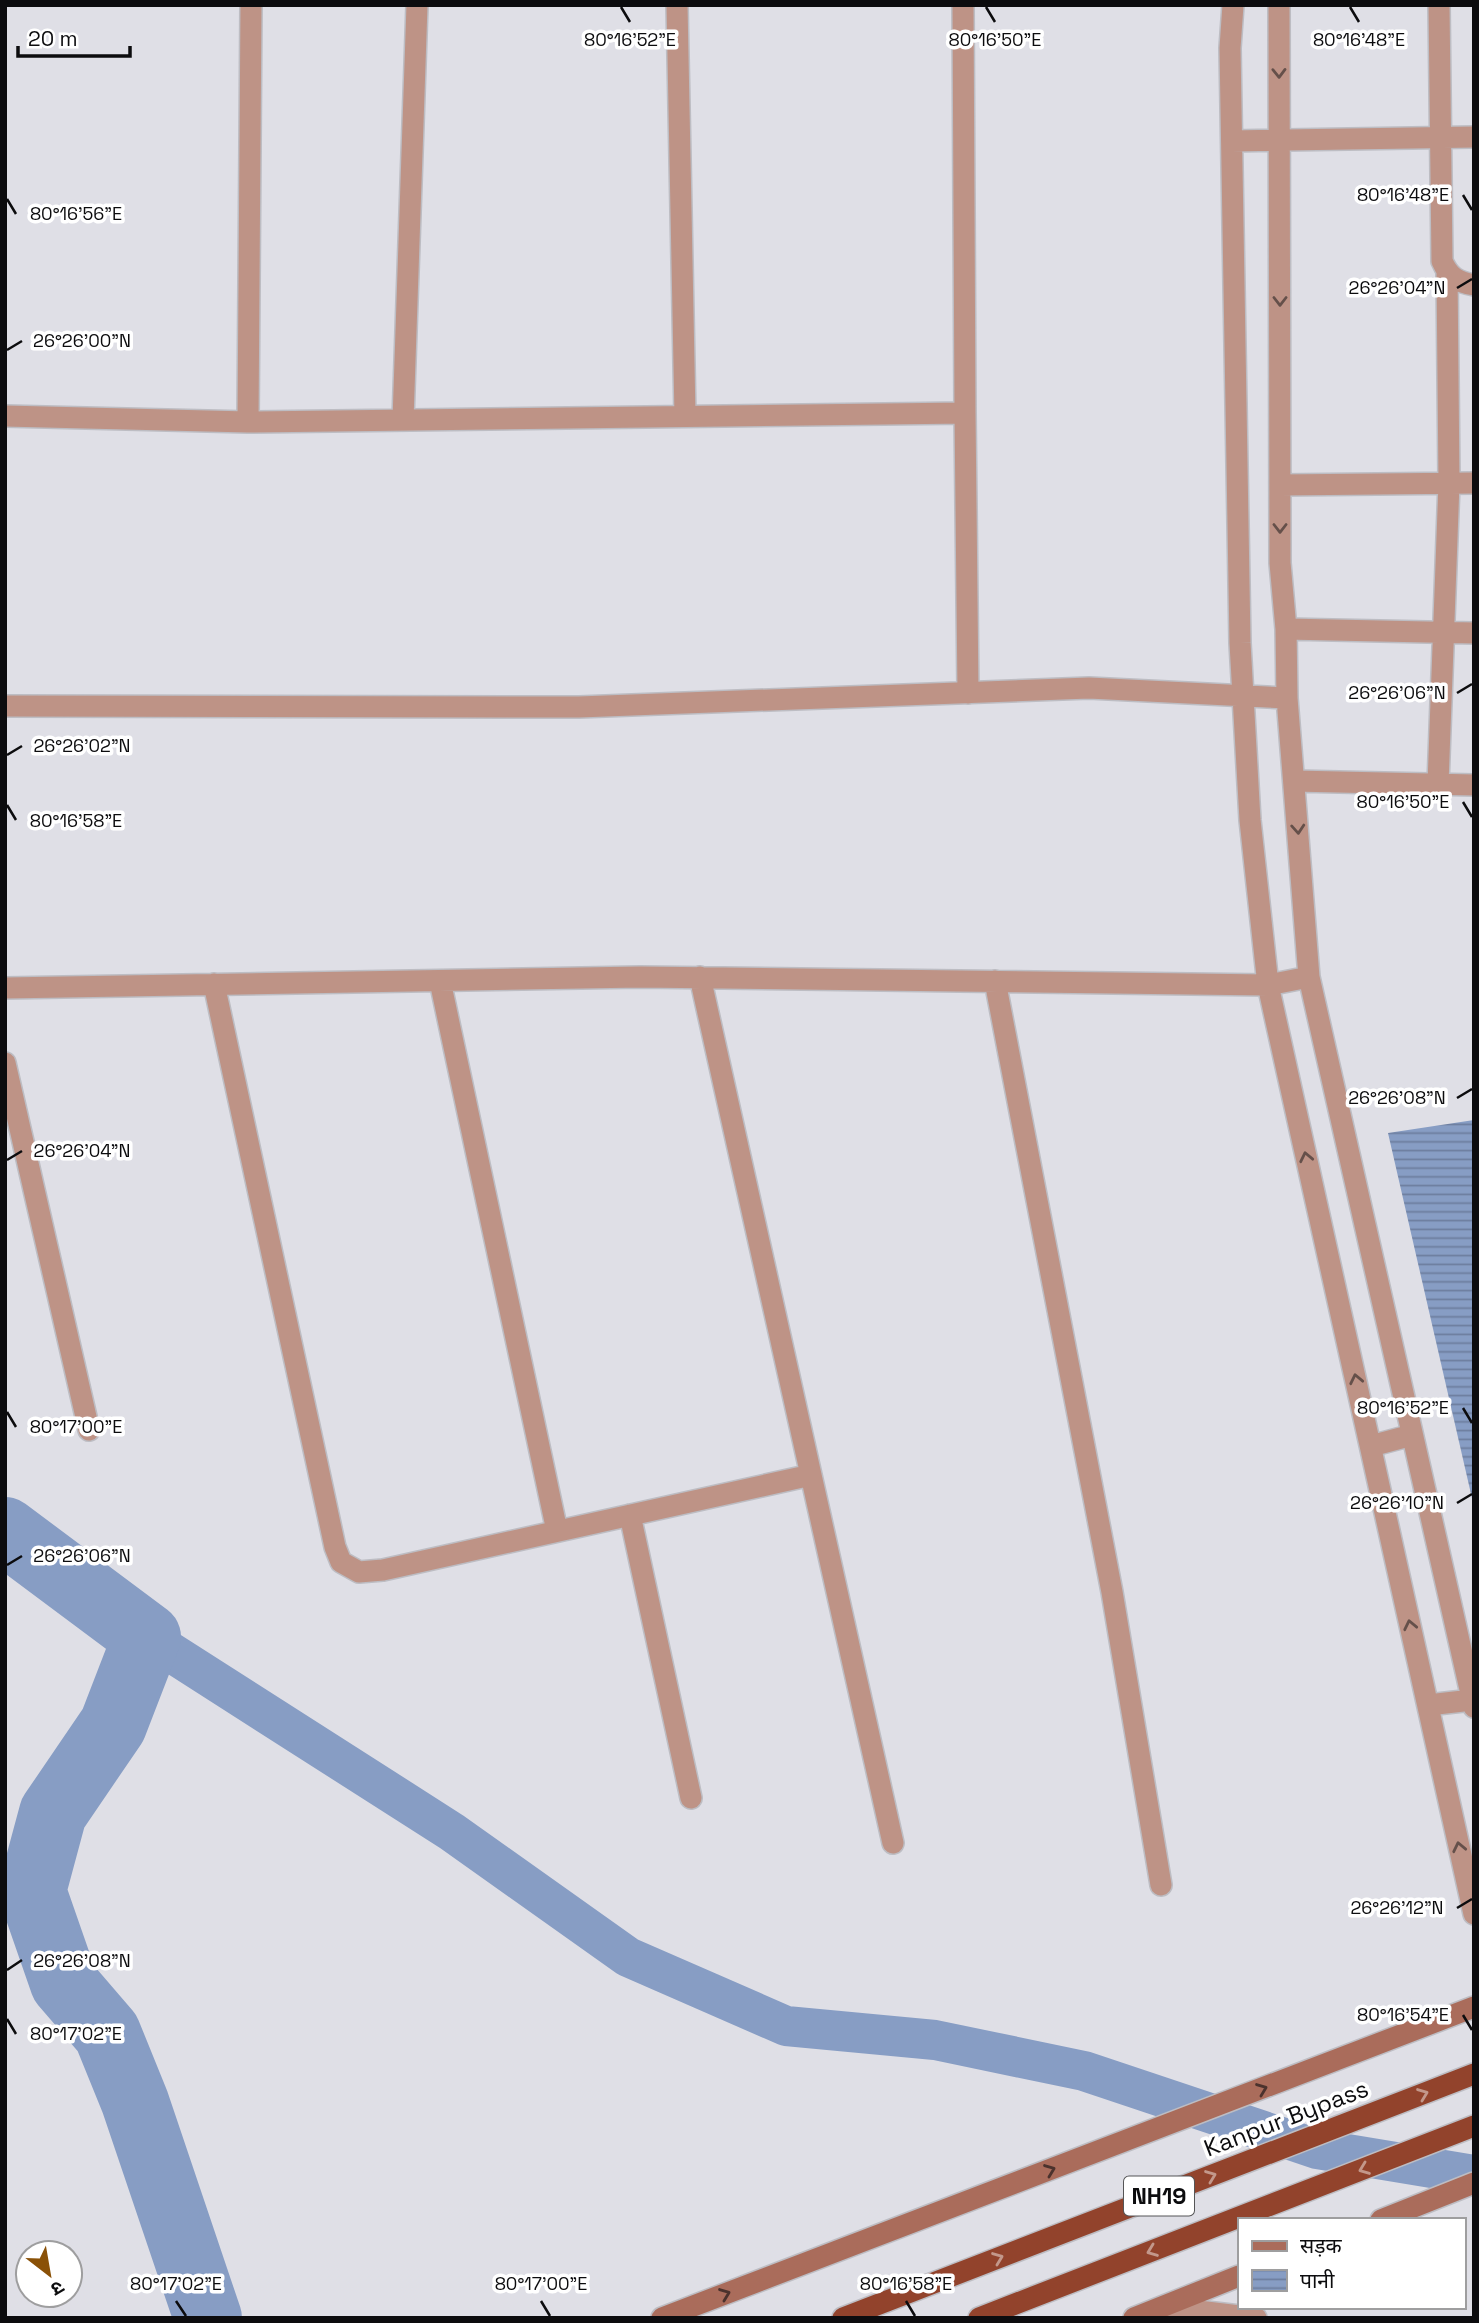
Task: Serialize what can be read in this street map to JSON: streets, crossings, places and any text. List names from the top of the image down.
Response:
{
  "streets": {
    "highway": ["Kanpur Bypass", "NH19"]
  },
  "legend": ["सड़क", "पानी"],
  "scale_bar": "20 m",
  "north": "bottom right",
  "coordinates": [
    "80°16'52\"E",
    "80°16'50\"E",
    "80°16'48\"E",
    "80°16'56\"E",
    "26°26'04\"N",
    "26°26'00\"N",
    "26°26'06\"N",
    "26°26'02\"N",
    "80°16'58\"E",
    "26°26'08\"N",
    "80°17'00\"E",
    "26°26'10\"N",
    "26°26'12\"N",
    "80°16'54\"E",
    "80°17'02\"E"
  ]
}
